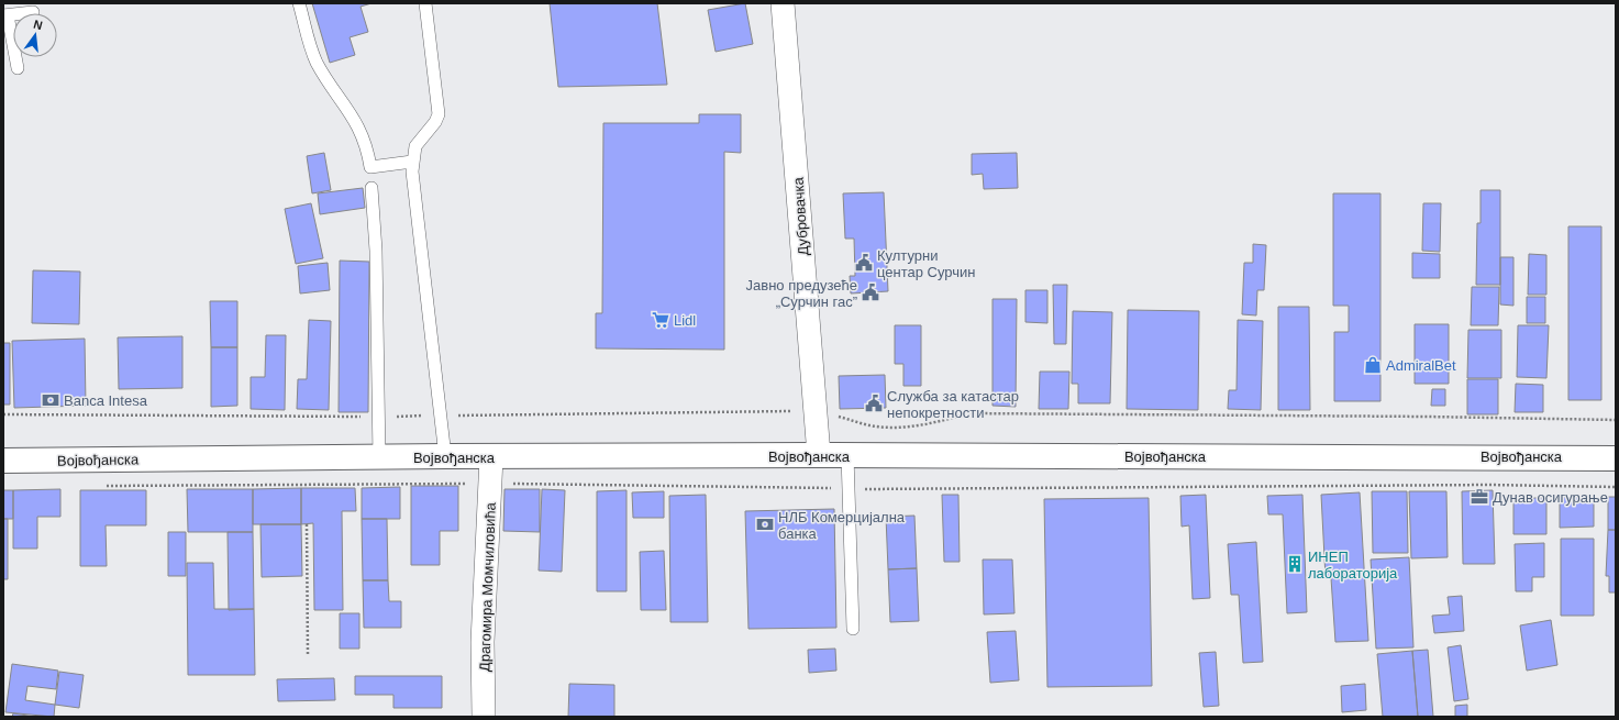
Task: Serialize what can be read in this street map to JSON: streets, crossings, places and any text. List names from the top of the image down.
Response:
{
  "streets": {
    "main road": ["Војвођанска"],
    "street": ["Дубровачка", "Драгомира Момчиловића"]
  },
  "crossings": [
    ["Дубровачка", "Војвођанска"],
    ["Војвођанска", "Драгомира Момчиловића"]
  ],
  "places": {
    "public building": ["Културни центар Сурчин", "Јавно предузеће „Сурчин гас”", "Служба за катастар непокретности"],
    "supermarket": ["Lidl"],
    "shop": ["AdmiralBet"],
    "bank": ["Banca Intesa", "НЛБ Комерцијална банка"],
    "office": ["Дунав осигурање"],
    "building": ["ИНЕП лабораторија"]
  },
  "north": "top"
}
